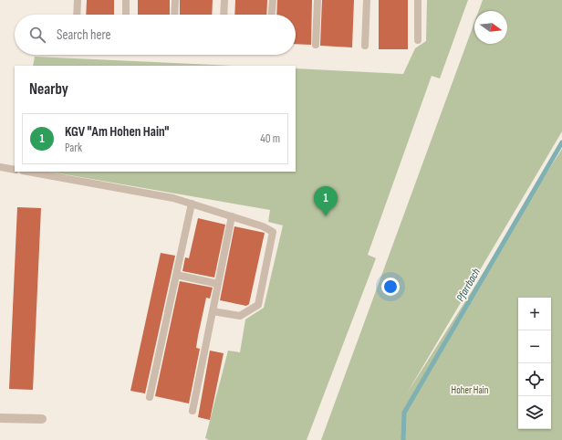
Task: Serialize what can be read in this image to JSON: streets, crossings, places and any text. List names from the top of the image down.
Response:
{
  "water": ["Pfarrbach"],
  "parks": ["Hoher Hain"],
  "north": "right",
  "page": {
    "search": "Search here",
    "heading": "Nearby",
    "list": [
      {
        "mark": "1",
        "name": "KGV \"Am Hohen Hain\"",
        "note": "Park",
        "value": "40 m"
      }
    ],
    "pins": "1",
    "map_buttons": ["+", "−"]
  }
}
